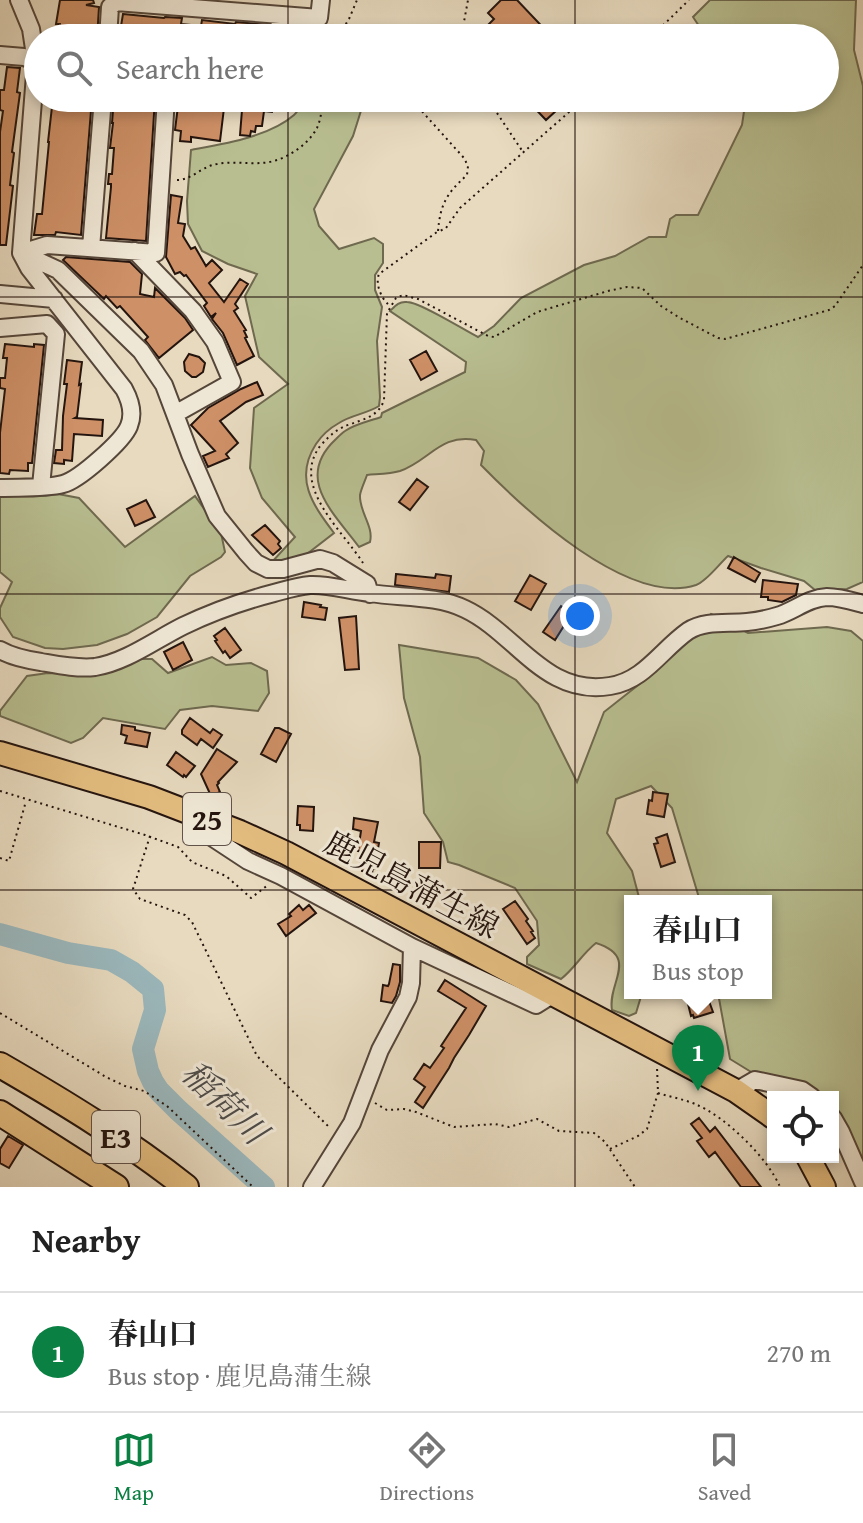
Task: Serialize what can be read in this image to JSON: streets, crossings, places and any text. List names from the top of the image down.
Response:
{
  "streets": {
    "highway": ["E3"],
    "main road": ["25", "鹿児島蒲生線"]
  },
  "water": ["稲荷川"],
  "page": {
    "search": "Search here",
    "popup": ["春山口", "Bus stop"],
    "pins": "1",
    "heading": "Nearby",
    "list": [
      {
        "mark": "1",
        "name": "春山口",
        "note": "Bus stop · 鹿児島蒲生線",
        "value": "270 m"
      }
    ],
    "nav": ["Map", "Directions", "Saved"]
  }
}
